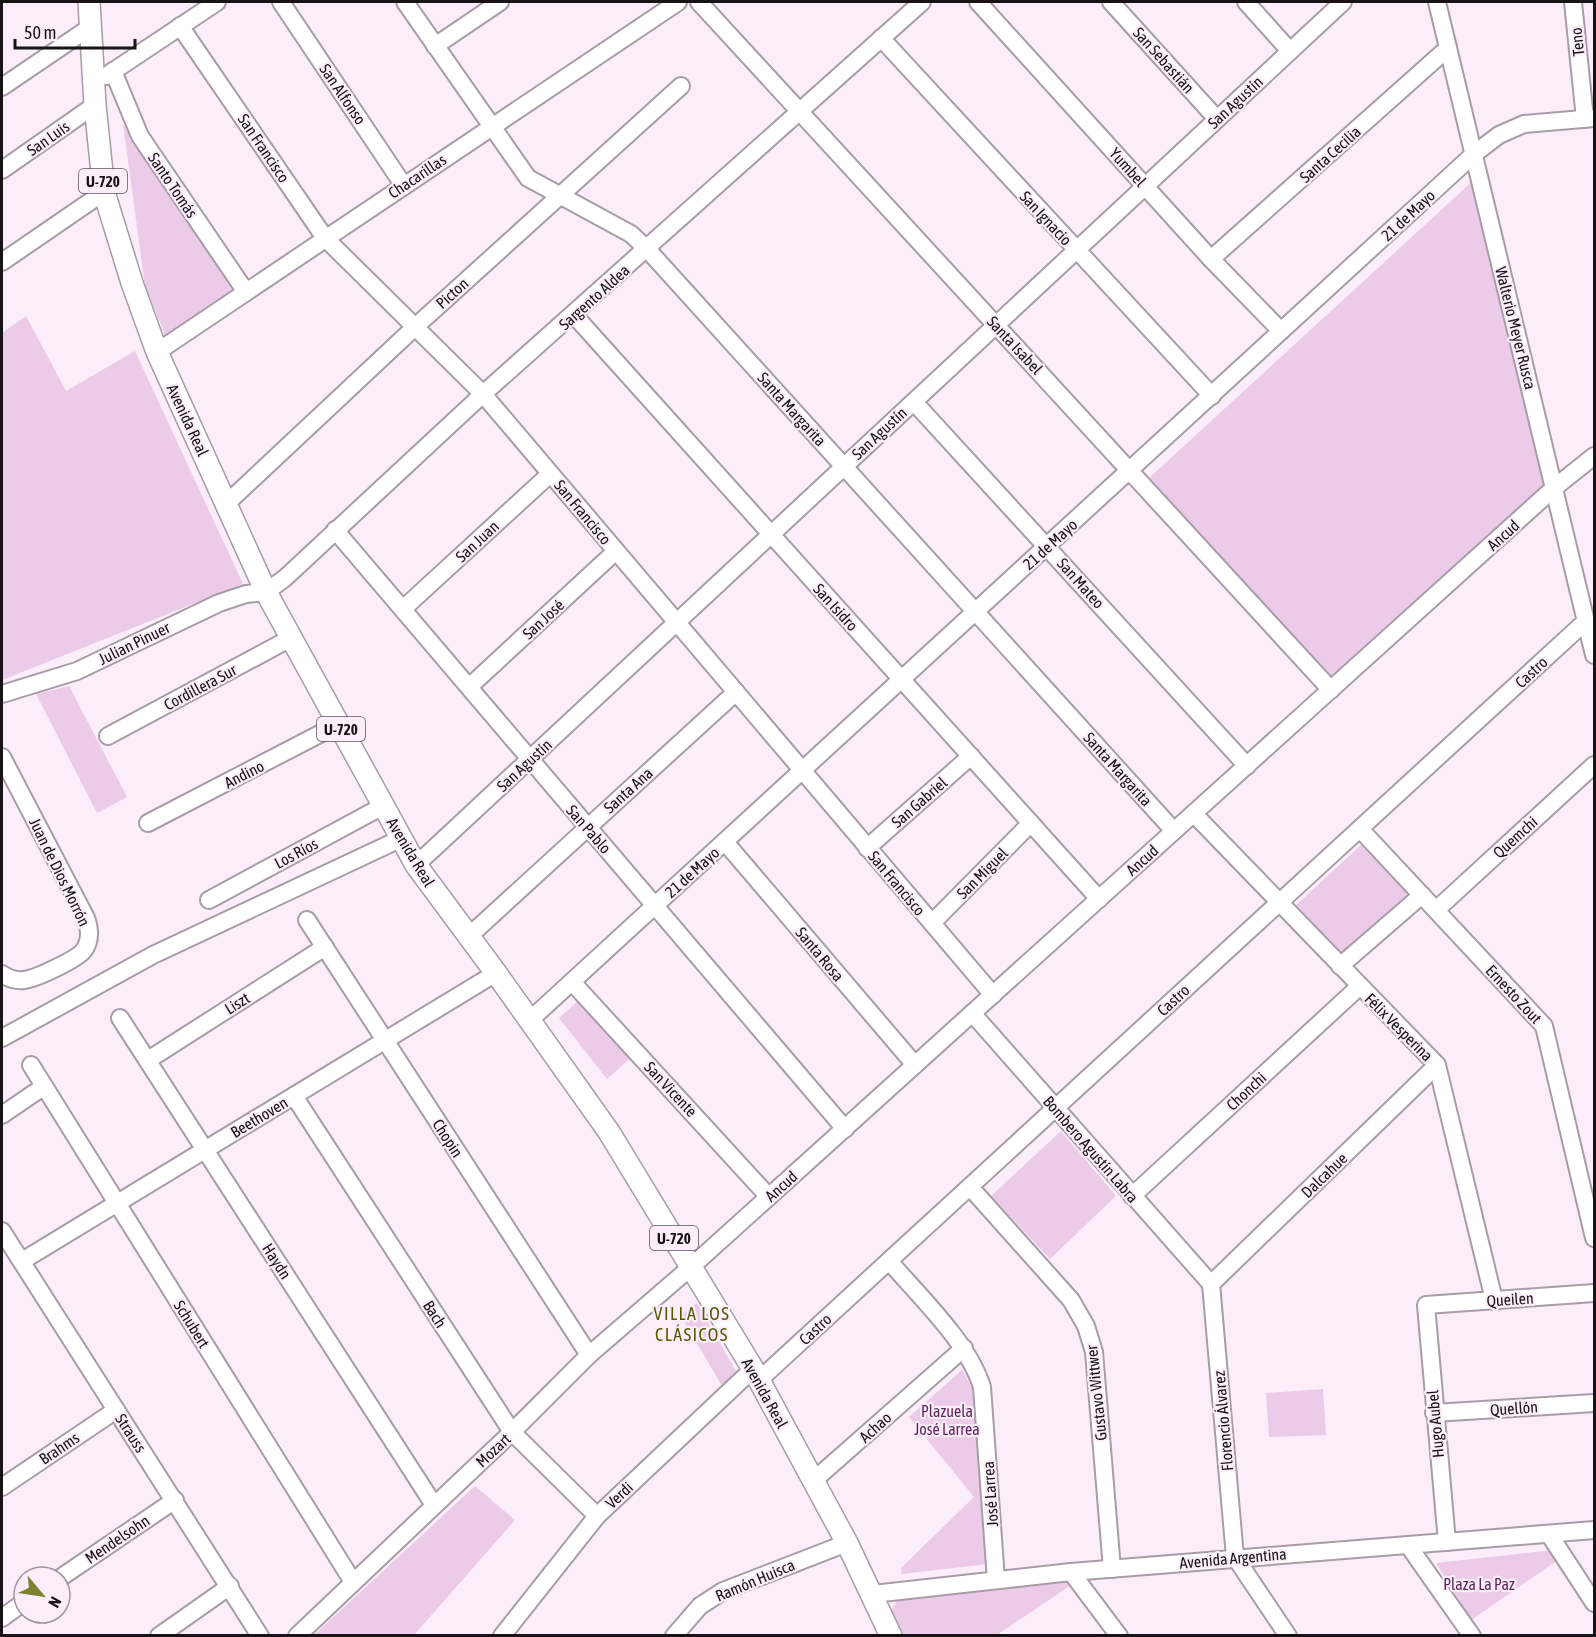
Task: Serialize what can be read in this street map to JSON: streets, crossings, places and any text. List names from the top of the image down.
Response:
{
  "streets": {
    "main road": ["U-720", "Avenida Real"],
    "street": [
      "Teno",
      "San Sebastián",
      "San Alfonso",
      "San Agustín",
      "San Luis",
      "San Francisco",
      "Santa Cecilia",
      "Yumbel",
      "Chacarillas",
      "Santo Tomás",
      "21 de Mayo",
      "San Ignacio",
      "Picton",
      "Sargento Aldea",
      "Walterio Meyer Rusca",
      "Santa Isabel",
      "Santa Margarita",
      "Ancud",
      "San Juan",
      "San Mateo",
      "San Isidro",
      "San José",
      "Julian Pinuer",
      "Castro",
      "Cordillera Sur",
      "Andino",
      "Santa Ana",
      "San Gabriel",
      "San Pablo",
      "Quemchi",
      "Los Ríos",
      "Juan de Dios Morrón",
      "San Miguel",
      "Santa Rosa",
      "Ernesto Zout",
      "Liszt",
      "Félix Vesperina",
      "San Vicente",
      "Chonchi",
      "Beethoven",
      "Chopin",
      "Bombero Agustín Labra",
      "Dalcahue",
      "Haydn",
      "Queilen",
      "Bach",
      "Schubert",
      "Gustavo Wittwer",
      "Quellón",
      "Florencio Álvarez",
      "Hugo Aubel",
      "Achao",
      "Strauss",
      "Brahms",
      "Mozart",
      "José Larrea",
      "Verdi",
      "Mendelsohn",
      "Avenida Argentina",
      "Ramón Huisca"
    ]
  },
  "crossings": [
    ["Teno", "21 de Mayo"],
    ["San Sebastián", "San Agustín"],
    ["San Alfonso", "Chacarillas"],
    ["San Agustín", "San Francisco"],
    ["San Agustín", "Yumbel"],
    ["San Agustín", "San Ignacio"],
    ["San Agustín", "Santa Isabel"],
    ["San Agustín", "Santa Margarita"],
    ["San Agustín", "Avenida Real"],
    ["San Agustín", "San Mateo"],
    ["San Agustín", "San Isidro"],
    ["San Agustín", "San Pablo"],
    ["San Luis", "Avenida Real"],
    ["San Francisco", "Chacarillas"],
    ["San Francisco", "21 de Mayo"],
    ["San Francisco", "Picton"],
    ["San Francisco", "Sargento Aldea"],
    ["San Francisco", "Ancud"],
    ["San Francisco", "San Juan"],
    ["San Francisco", "San José"],
    ["San Francisco", "Santa Ana"],
    ["San Francisco", "San Gabriel"],
    ["San Francisco", "San Miguel"],
    ["Santa Cecilia", "Yumbel"],
    ["Santa Cecilia", "Walterio Meyer Rusca"],
    ["Yumbel", "21 de Mayo"],
    ["Chacarillas", "Santo Tomás"],
    ["Chacarillas", "Santa Margarita"],
    ["Chacarillas", "Avenida Real"],
    ["21 de Mayo", "San Ignacio"],
    ["21 de Mayo", "Walterio Meyer Rusca"],
    ["21 de Mayo", "Santa Isabel"],
    ["21 de Mayo", "Santa Margarita"],
    ["21 de Mayo", "Avenida Real"],
    ["21 de Mayo", "San Mateo"],
    ["21 de Mayo", "San Isidro"],
    ["21 de Mayo", "San Pablo"],
    ["21 de Mayo", "Santa Rosa"],
    ["21 de Mayo", "San Vicente"],
    ["San Ignacio", "Sargento Aldea"],
    ["Picton", "Santa Margarita"],
    ["Picton", "Avenida Real"],
    ["Sargento Aldea", "Santa Isabel"],
    ["Sargento Aldea", "Santa Margarita"],
    ["Sargento Aldea", "Avenida Real"],
    ["Sargento Aldea", "San Isidro"],
    ["Sargento Aldea", "Julian Pinuer"],
    ["Sargento Aldea", "San Pablo"],
    ["Walterio Meyer Rusca", "Ancud"],
    ["Walterio Meyer Rusca", "Castro"],
    ["Santa Isabel", "Ancud"],
    ["Santa Margarita", "Ancud"],
    ["Avenida Real", "Ancud"],
    ["Avenida Real", "Julian Pinuer"],
    ["Avenida Real", "Castro"],
    ["Avenida Real", "Cordillera Sur"],
    ["Avenida Real", "Andino"],
    ["Avenida Real", "Santa Ana"],
    ["Avenida Real", "Los Ríos"],
    ["Avenida Real", "Beethoven"],
    ["Avenida Real", "Achao"],
    ["Avenida Real", "Mozart"],
    ["Avenida Real", "Verdi"],
    ["Avenida Real", "Avenida Argentina"],
    ["Avenida Real", "Ramón Huisca"],
    ["Ancud", "San Mateo"],
    ["Ancud", "San Isidro"],
    ["Ancud", "San Pablo"],
    ["Ancud", "Santa Rosa"],
    ["Ancud", "Félix Vesperina"],
    ["Ancud", "San Vicente"],
    ["Ancud", "Bombero Agustín Labra"],
    ["Ancud", "Mozart"],
    ["San Juan", "San Pablo"],
    ["San Isidro", "San Gabriel"],
    ["San Isidro", "San Miguel"],
    ["San José", "San Pablo"],
    ["Castro", "Ernesto Zout"],
    ["Castro", "Félix Vesperina"],
    ["Castro", "Bombero Agustín Labra"],
    ["Castro", "Gustavo Wittwer"],
    ["Castro", "José Larrea"],
    ["Castro", "Verdi"],
    ["Santa Ana", "San Pablo"],
    ["Quemchi", "Ernesto Zout"],
    ["Liszt", "Chopin"],
    ["Liszt", "Haydn"],
    ["Félix Vesperina", "Chonchi"],
    ["Félix Vesperina", "Dalcahue"],
    ["Félix Vesperina", "Queilen"],
    ["Chonchi", "Bombero Agustín Labra"],
    ["Beethoven", "Chopin"],
    ["Beethoven", "Haydn"],
    ["Beethoven", "Bach"],
    ["Beethoven", "Schubert"],
    ["Beethoven", "Strauss"],
    ["Chopin", "Mozart"],
    ["Bombero Agustín Labra", "Dalcahue"],
    ["Bombero Agustín Labra", "Florencio Álvarez"],
    ["Dalcahue", "Florencio Álvarez"],
    ["Haydn", "Mozart"],
    ["Queilen", "Hugo Aubel"],
    ["Bach", "Mozart"],
    ["Bach", "Verdi"],
    ["Schubert", "Mozart"],
    ["Gustavo Wittwer", "Avenida Argentina"],
    ["Quellón", "Hugo Aubel"],
    ["Florencio Álvarez", "Avenida Argentina"],
    ["Hugo Aubel", "Avenida Argentina"],
    ["Achao", "José Larrea"],
    ["Strauss", "Brahms"],
    ["Strauss", "Mendelsohn"],
    ["José Larrea", "Avenida Argentina"]
  ],
  "districts": ["VILLA LOS CLÁSICOS"],
  "parks": ["Plazuela José Larrea", "Plaza La Paz"],
  "scale_bar": "50 m",
  "north": "bottom right"
}
